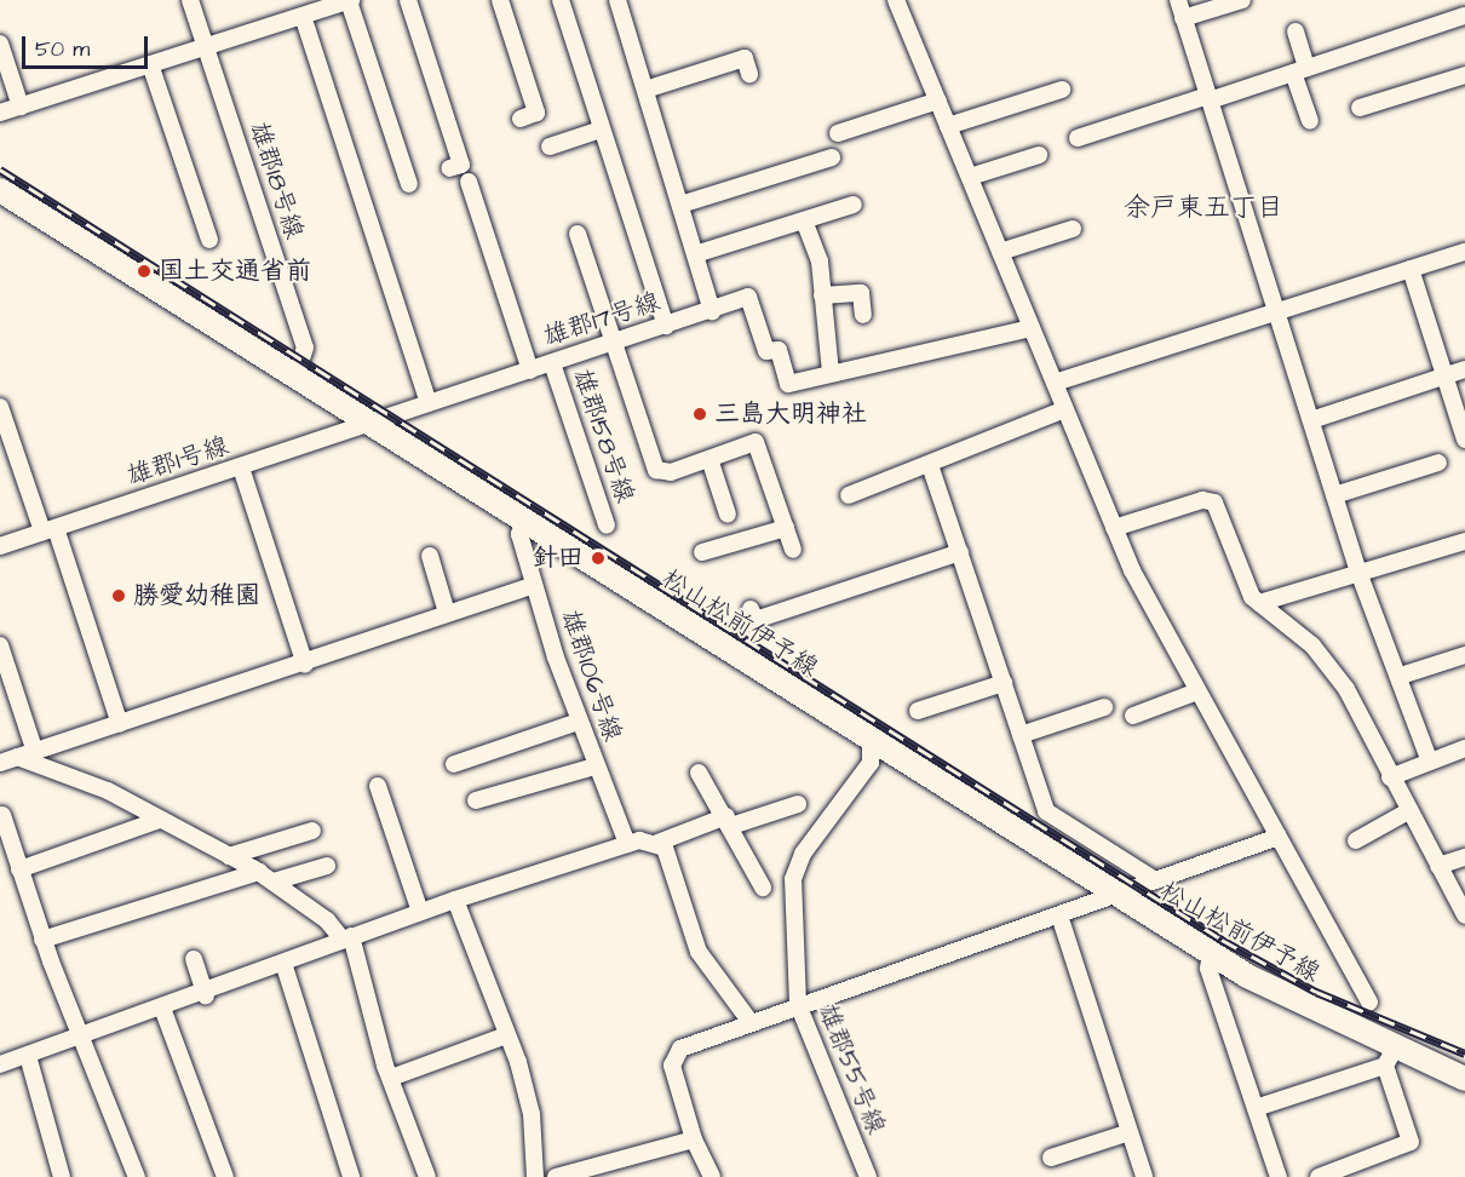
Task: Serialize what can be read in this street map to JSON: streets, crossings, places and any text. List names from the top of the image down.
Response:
{
  "streets": {
    "main road": ["松山松前伊予線"],
    "street": [
      "雄郡18号線",
      "雄郡17号線",
      "雄郡158号線",
      "雄郡1号線",
      "雄郡106号線",
      "雄郡55号線"
    ]
  },
  "crossings": [
    ["雄郡18号線", "松山松前伊予線"],
    ["雄郡17号線", "雄郡158号線"],
    ["雄郡17号線", "雄郡1号線"],
    ["雄郡17号線", "松山松前伊予線"],
    ["雄郡1号線", "松山松前伊予線"],
    ["松山松前伊予線", "雄郡106号線"],
    ["松山松前伊予線", "雄郡55号線"]
  ],
  "districts": ["余戸東五丁目"],
  "places": [
    "国土交通省前",
    "三島大明神社",
    "針田",
    "勝愛幼稚園"
  ],
  "scale_bar": "50 m"
}
